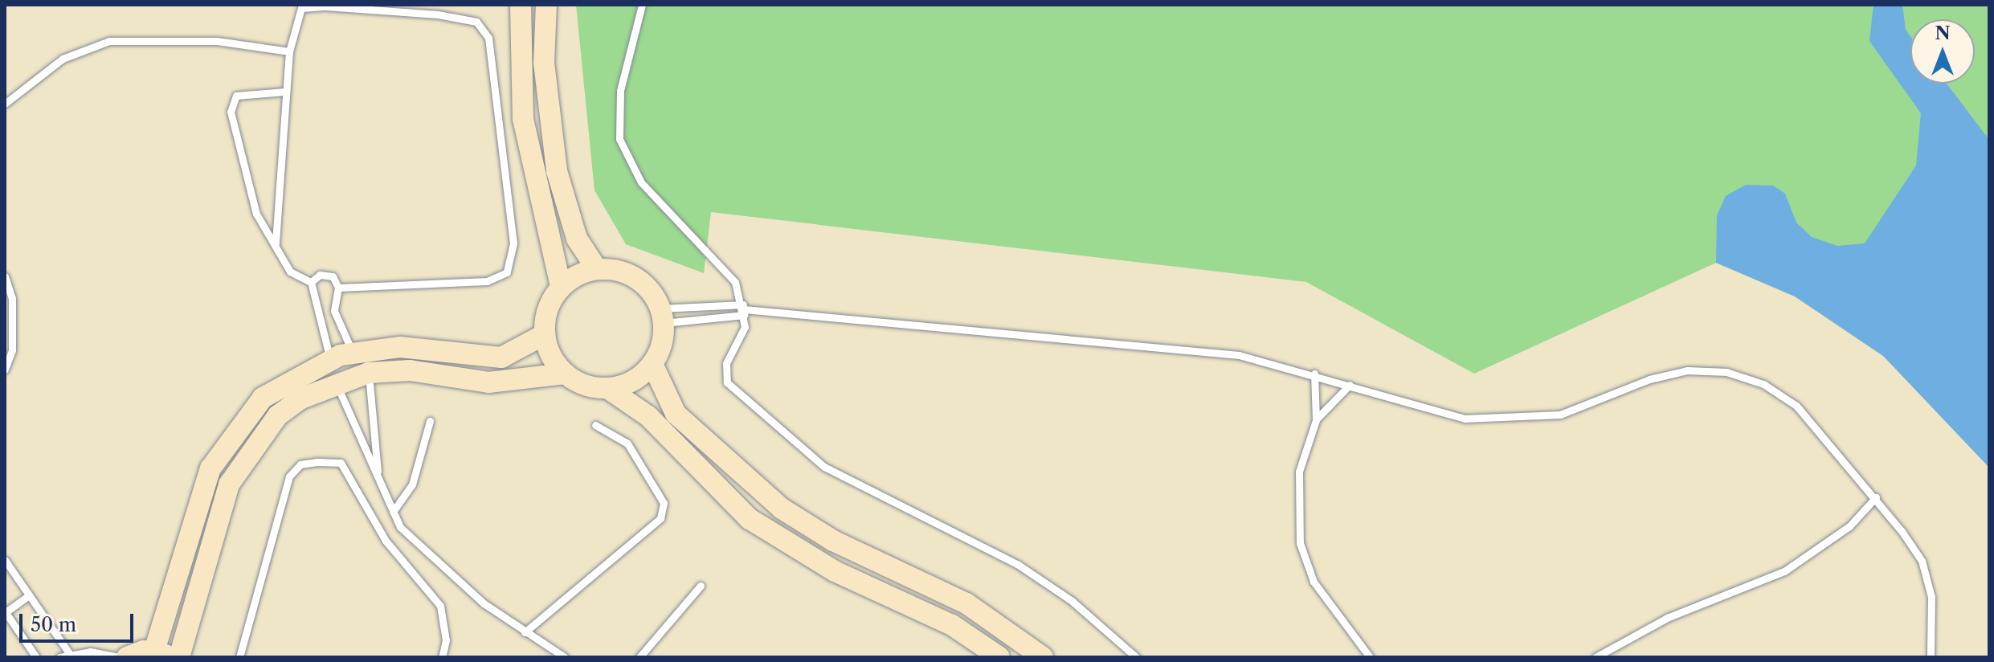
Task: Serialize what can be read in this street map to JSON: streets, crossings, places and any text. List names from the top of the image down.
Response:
{
  "scale_bar": "50 m",
  "north": "top"
}
